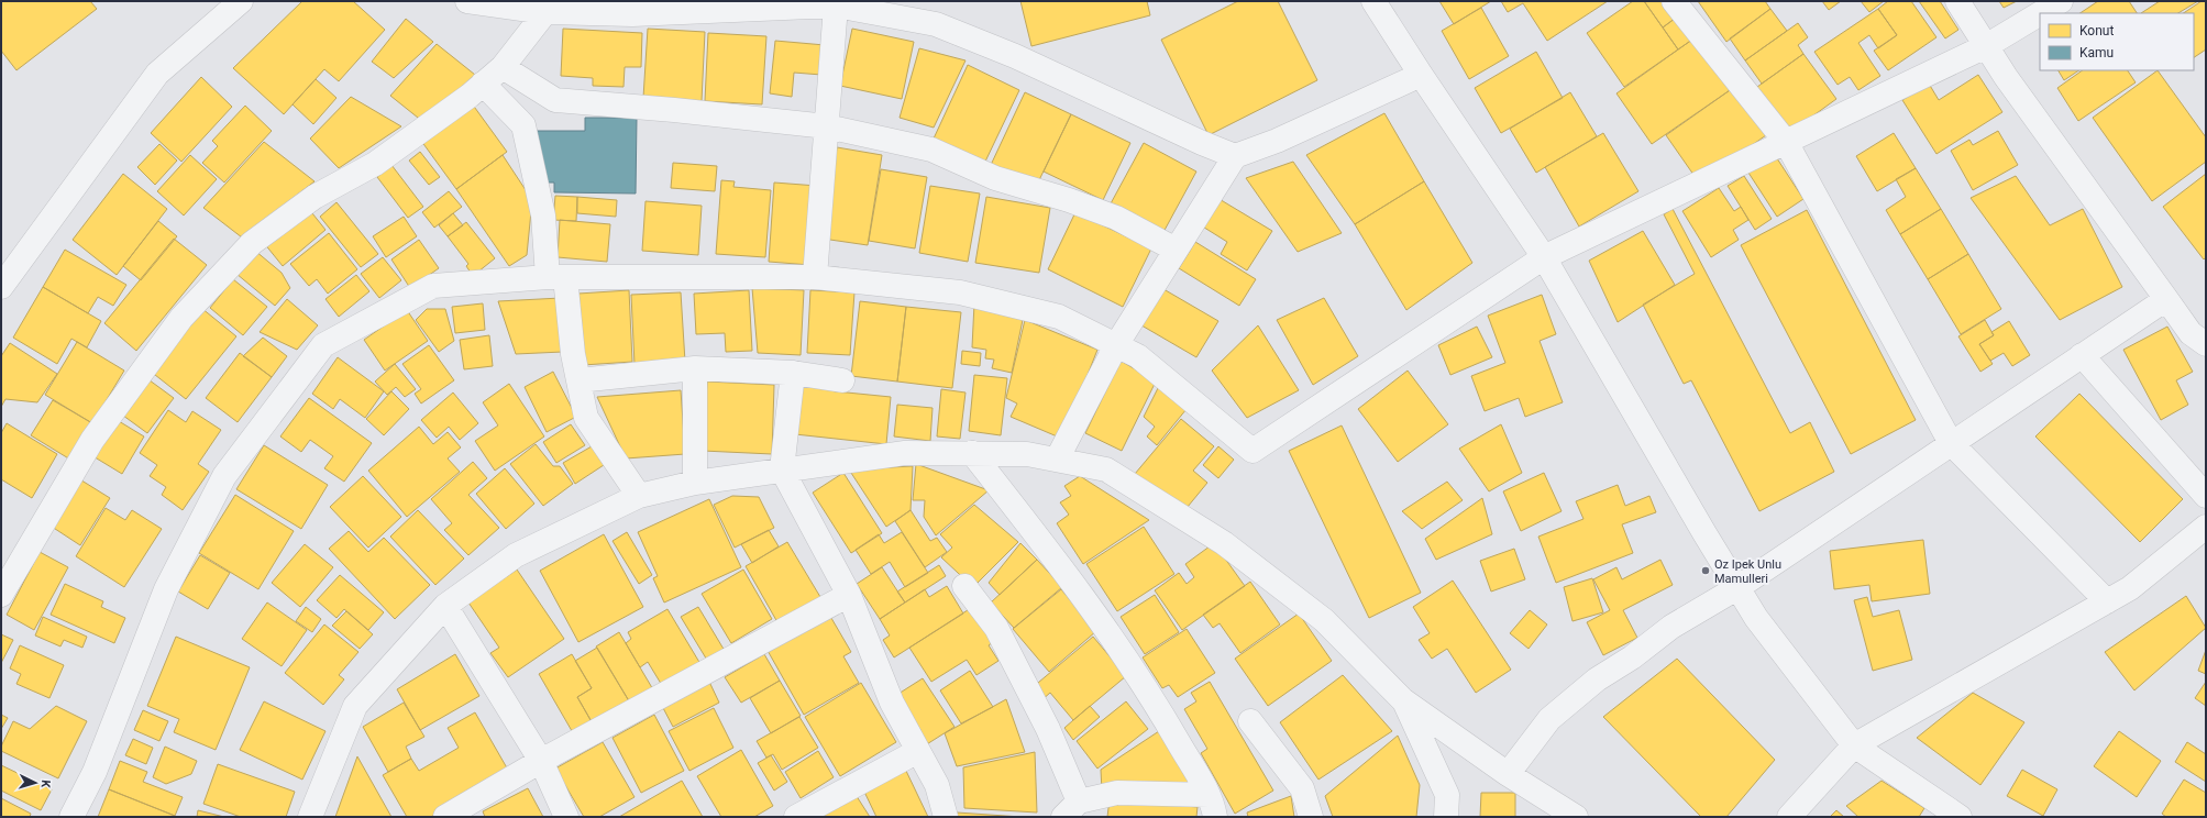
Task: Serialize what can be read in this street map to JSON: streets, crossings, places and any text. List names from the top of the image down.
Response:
{
  "places": ["Oz Ipek Unlu Mamulleri"],
  "legend": ["Konut", "Kamu"],
  "north": "right"
}
